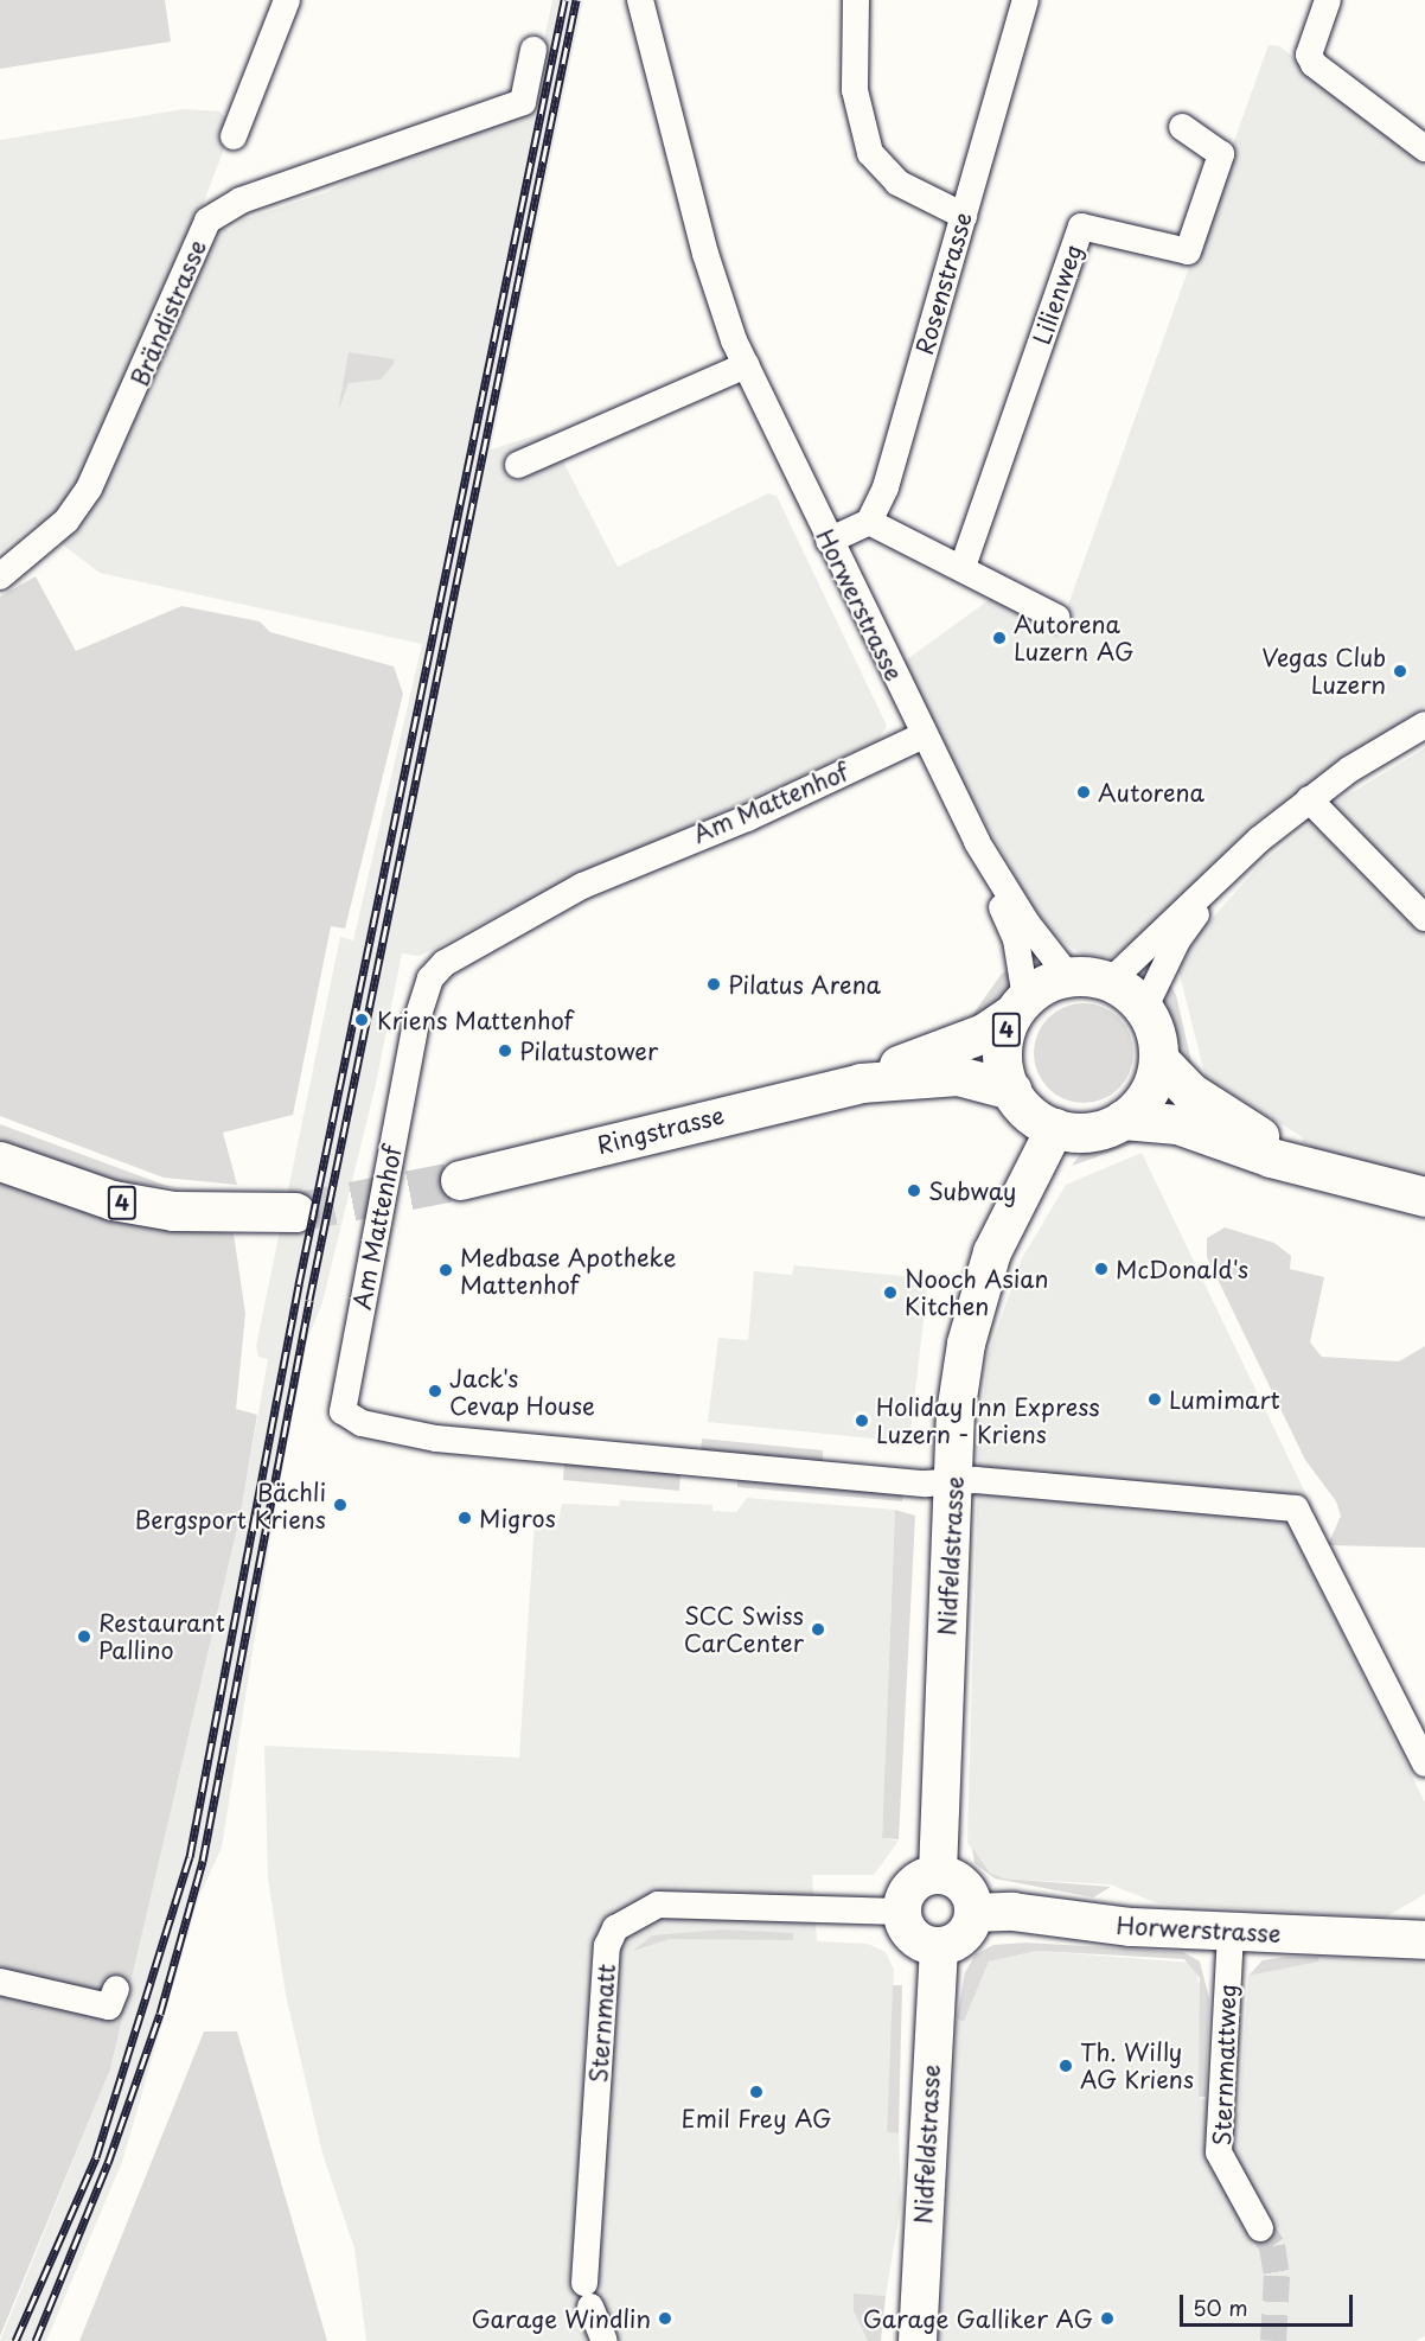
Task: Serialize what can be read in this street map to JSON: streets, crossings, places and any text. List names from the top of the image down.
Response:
{
  "streets": {
    "main road": ["4", "Ringstrasse"],
    "street": [
      "Rosenstrasse",
      "Lilienweg",
      "Brändistrasse",
      "Horwerstrasse",
      "Am Mattenhof",
      "Nidfeldstrasse",
      "Sternmatt",
      "Sternmattweg"
    ]
  },
  "crossings": [
    ["Horwerstrasse", "Am Mattenhof"],
    ["Horwerstrasse", "4"],
    ["Horwerstrasse", "Ringstrasse"],
    ["Horwerstrasse", "Nidfeldstrasse"],
    ["Horwerstrasse", "Sternmatt"],
    ["Horwerstrasse", "Sternmattweg"],
    ["Am Mattenhof", "Nidfeldstrasse"],
    ["4", "Ringstrasse"],
    ["4", "Nidfeldstrasse"],
    ["Ringstrasse", "Nidfeldstrasse"],
    ["Nidfeldstrasse", "Sternmatt"]
  ],
  "places": [
    "Autorena Luzern AG",
    "Vegas Club Luzern",
    "Autorena",
    "Pilatus Arena",
    "Kriens Mattenhof",
    "Pilatustower",
    "Subway",
    "McDonald's",
    "Medbase Apotheke Mattenhof",
    "Nooch Asian Kitchen",
    "Jack's Cevap House",
    "Lumimart",
    "Holiday Inn Express Luzern - Kriens",
    "Bächli Bergsport Kriens",
    "Migros",
    "SCC Swiss CarCenter",
    "Restaurant Pallino",
    "Th. Willy AG Kriens",
    "Emil Frey AG",
    "Garage Windlin",
    "Garage Galliker AG"
  ],
  "scale_bar": "50 m"
}
